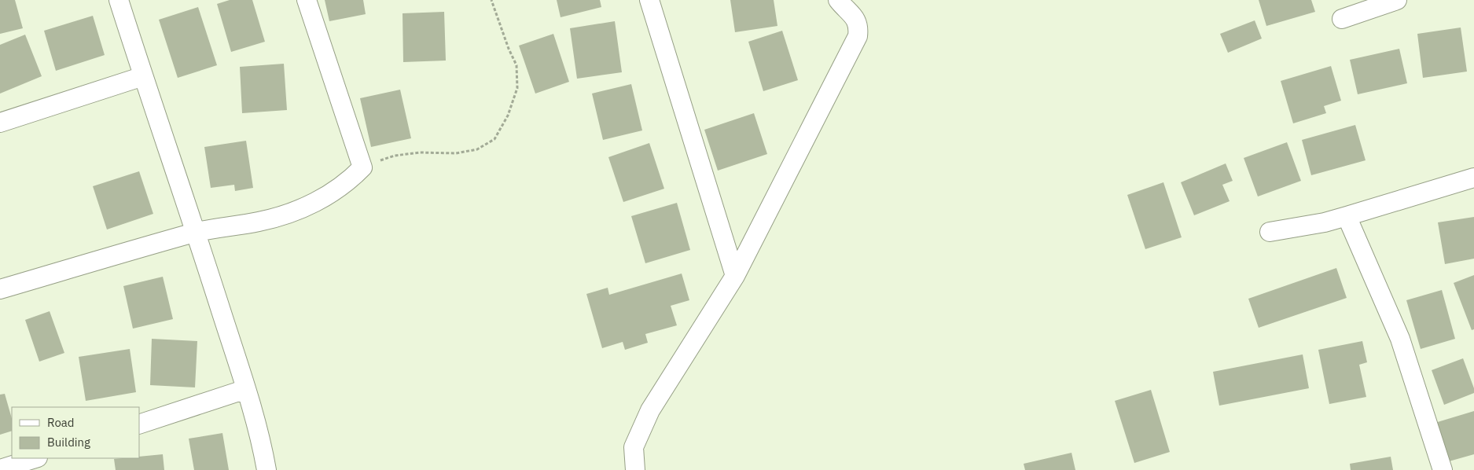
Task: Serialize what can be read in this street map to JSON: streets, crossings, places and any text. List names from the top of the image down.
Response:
{
  "legend": ["Road", "Building"]
}
